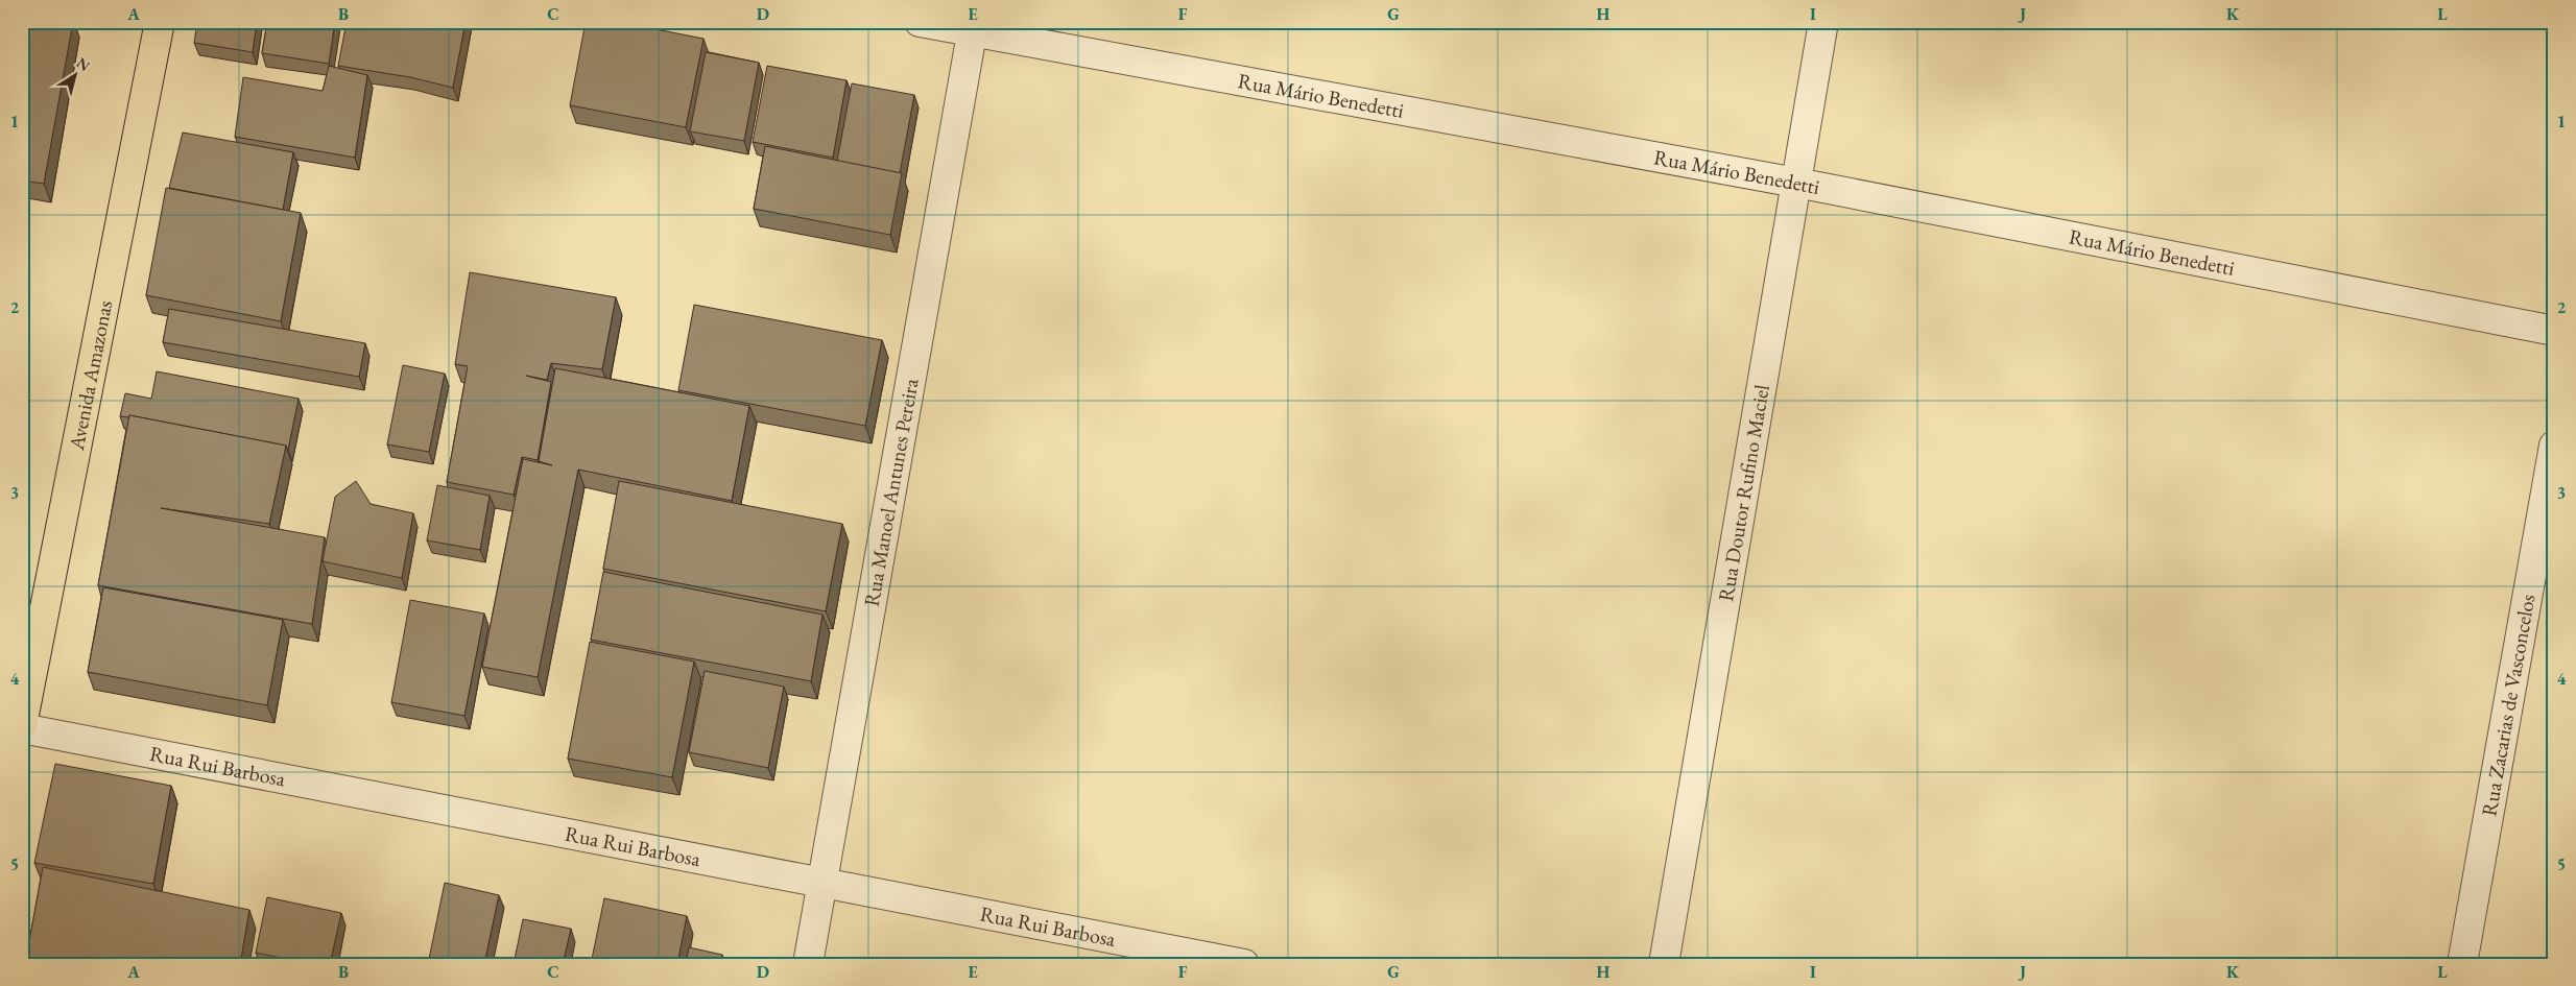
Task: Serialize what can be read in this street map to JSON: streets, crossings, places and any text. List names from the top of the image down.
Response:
{
  "streets": {
    "main road": ["Avenida Amazonas"],
    "street": [
      "Rua Mário Benedetti",
      "Rua Manoel Antunes Pereira",
      "Rua Doutor Rufino Maciel",
      "Rua Zacarias de Vasconcelos",
      "Rua Rui Barbosa"
    ]
  },
  "crossings": [
    ["Rua Mário Benedetti", "Rua Manoel Antunes Pereira"],
    ["Rua Mário Benedetti", "Rua Doutor Rufino Maciel"],
    ["Avenida Amazonas", "Rua Rui Barbosa"],
    ["Rua Manoel Antunes Pereira", "Rua Rui Barbosa"]
  ],
  "north": "top right",
  "grid": {
    "columns": [
      "A",
      "B",
      "C",
      "D",
      "E",
      "F",
      "G",
      "H",
      "I",
      "J",
      "K",
      "L"
    ],
    "rows": [
      "1",
      "2",
      "3",
      "4",
      "5"
    ]
  }
}
